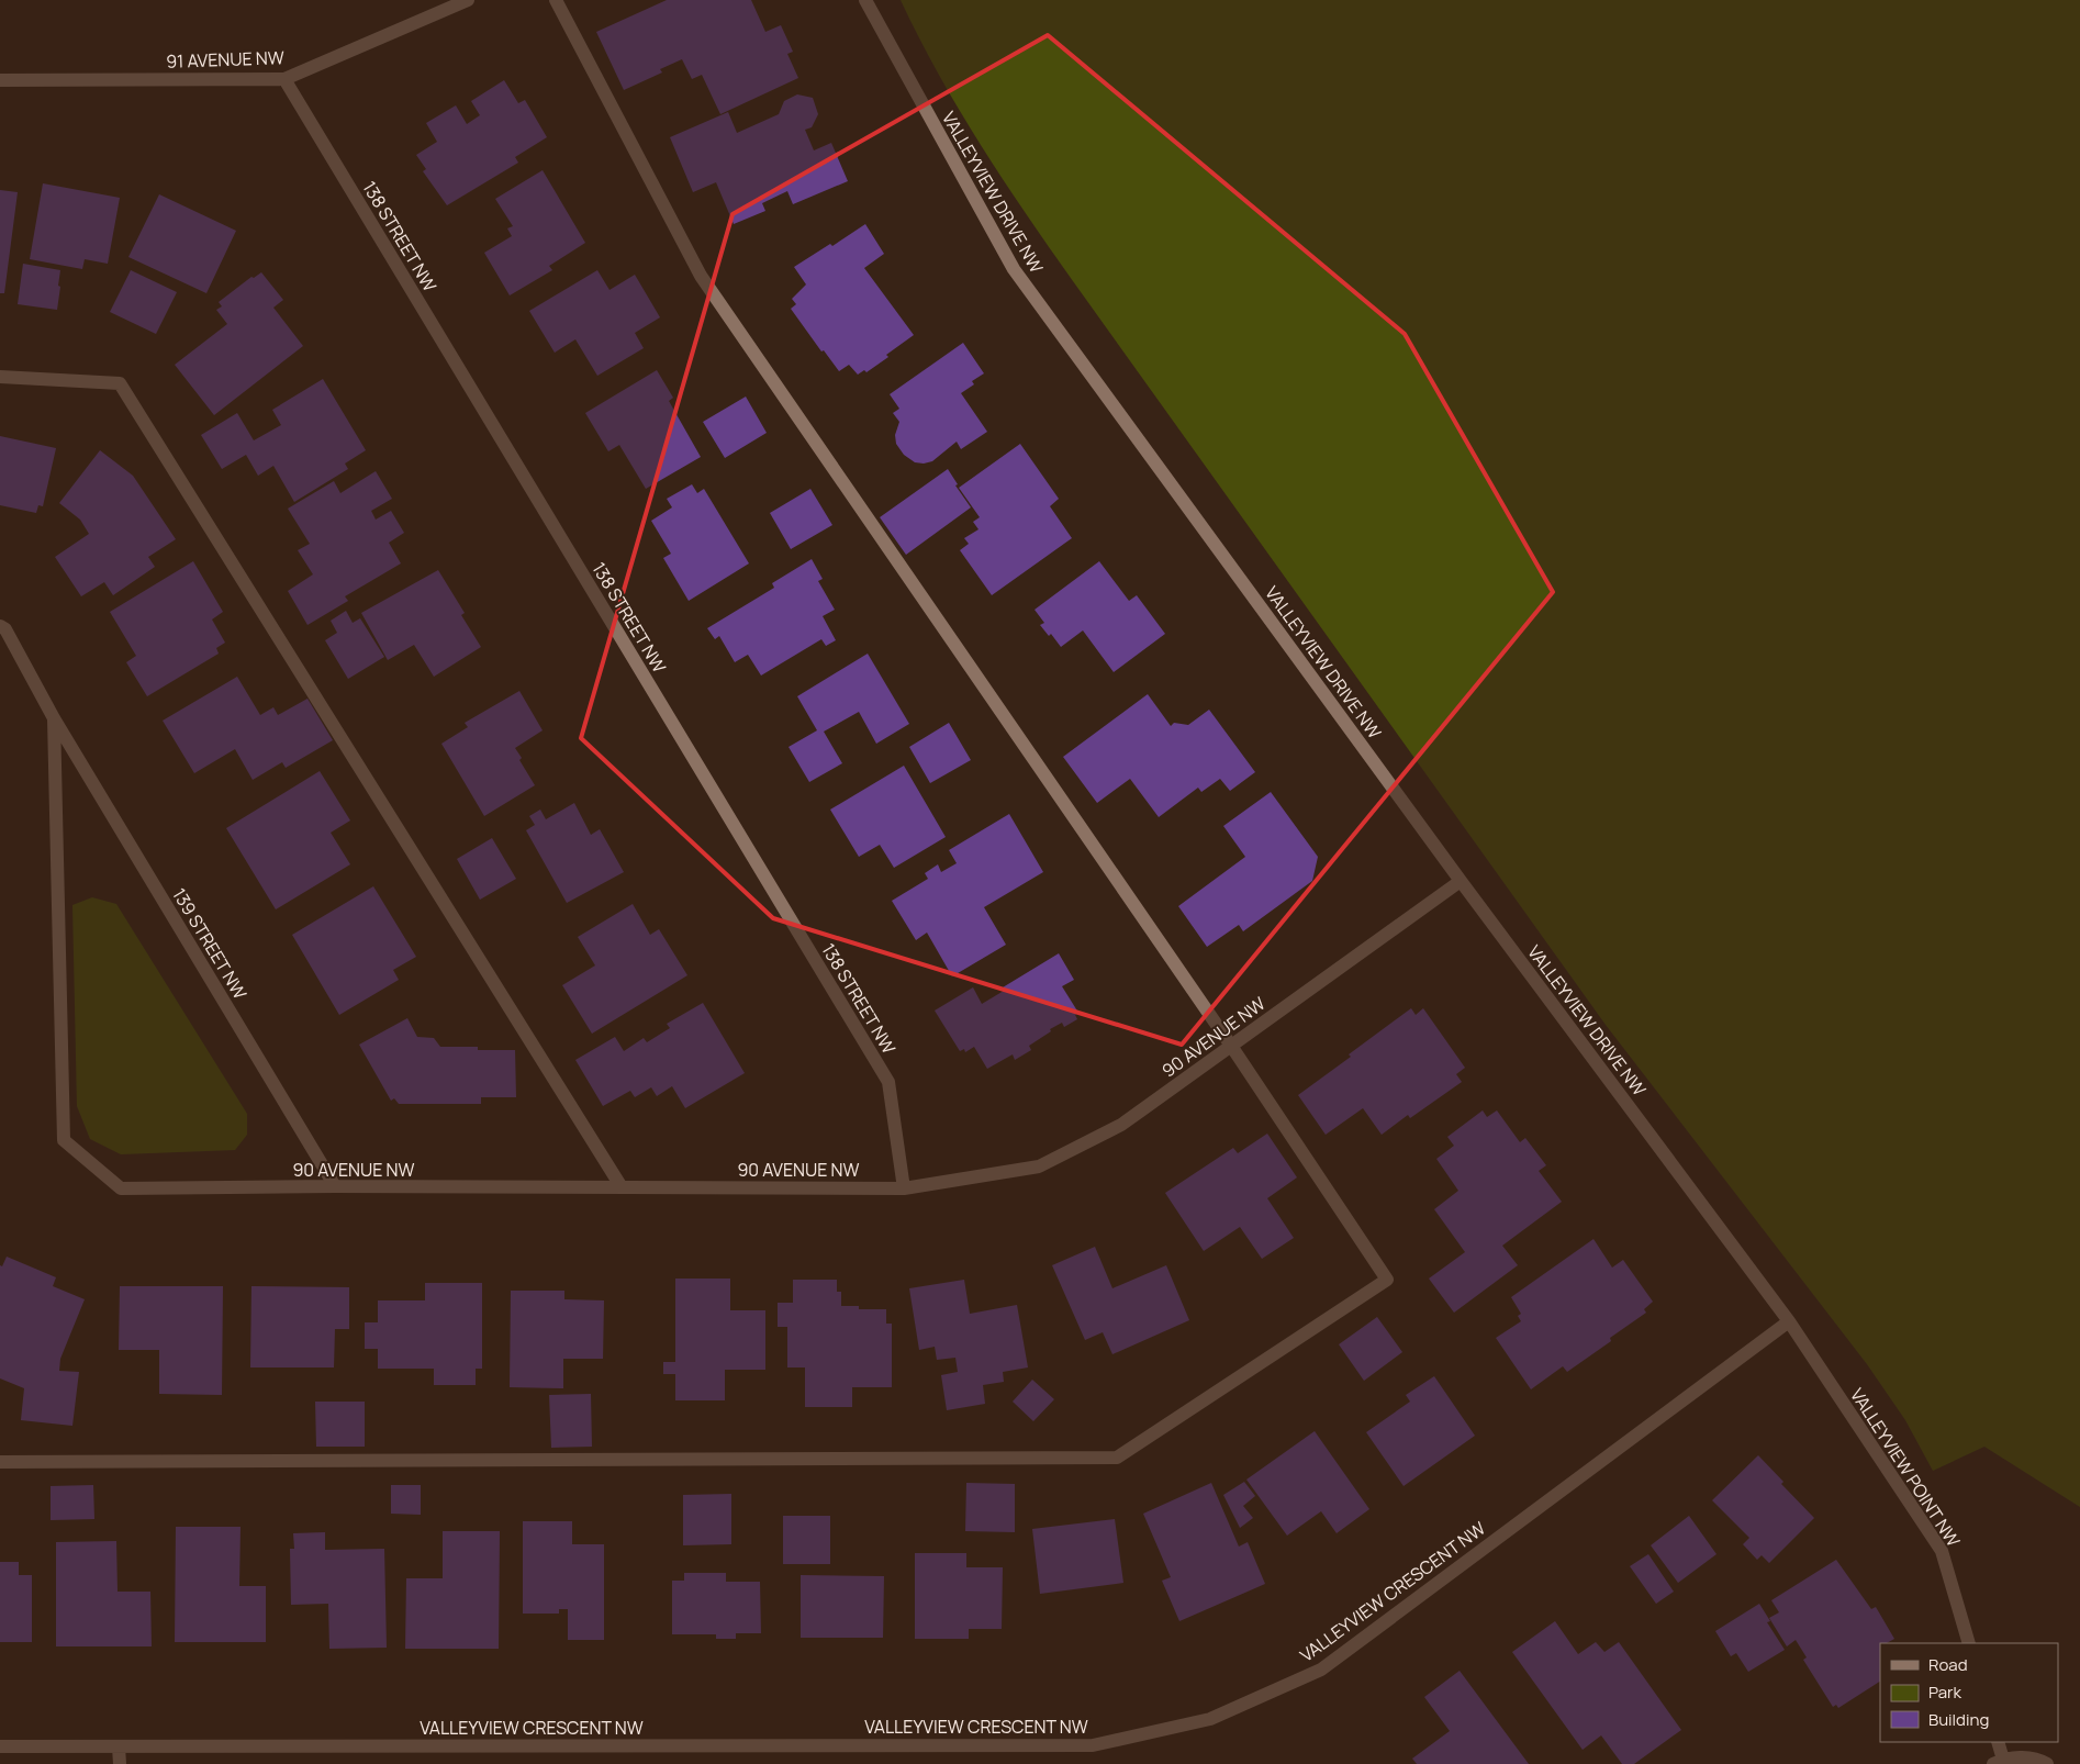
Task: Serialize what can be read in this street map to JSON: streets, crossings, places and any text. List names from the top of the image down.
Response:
{
  "streets": {
    "street": [
      "91 AVENUE NW",
      "VALLEYVIEW DRIVE NW",
      "138 STREET NW",
      "139 STREET NW",
      "90 AVENUE NW",
      "VALLEYVIEW POINT NW",
      "VALLEYVIEW CRESCENT NW"
    ]
  },
  "crossings": [
    ["91 AVENUE NW", "138 STREET NW"],
    ["VALLEYVIEW DRIVE NW", "90 AVENUE NW"],
    ["VALLEYVIEW DRIVE NW", "VALLEYVIEW POINT NW"],
    ["VALLEYVIEW DRIVE NW", "VALLEYVIEW CRESCENT NW"],
    ["138 STREET NW", "90 AVENUE NW"],
    ["139 STREET NW", "90 AVENUE NW"],
    ["VALLEYVIEW POINT NW", "VALLEYVIEW CRESCENT NW"]
  ],
  "legend": ["Road", "Park", "Building"]
}
